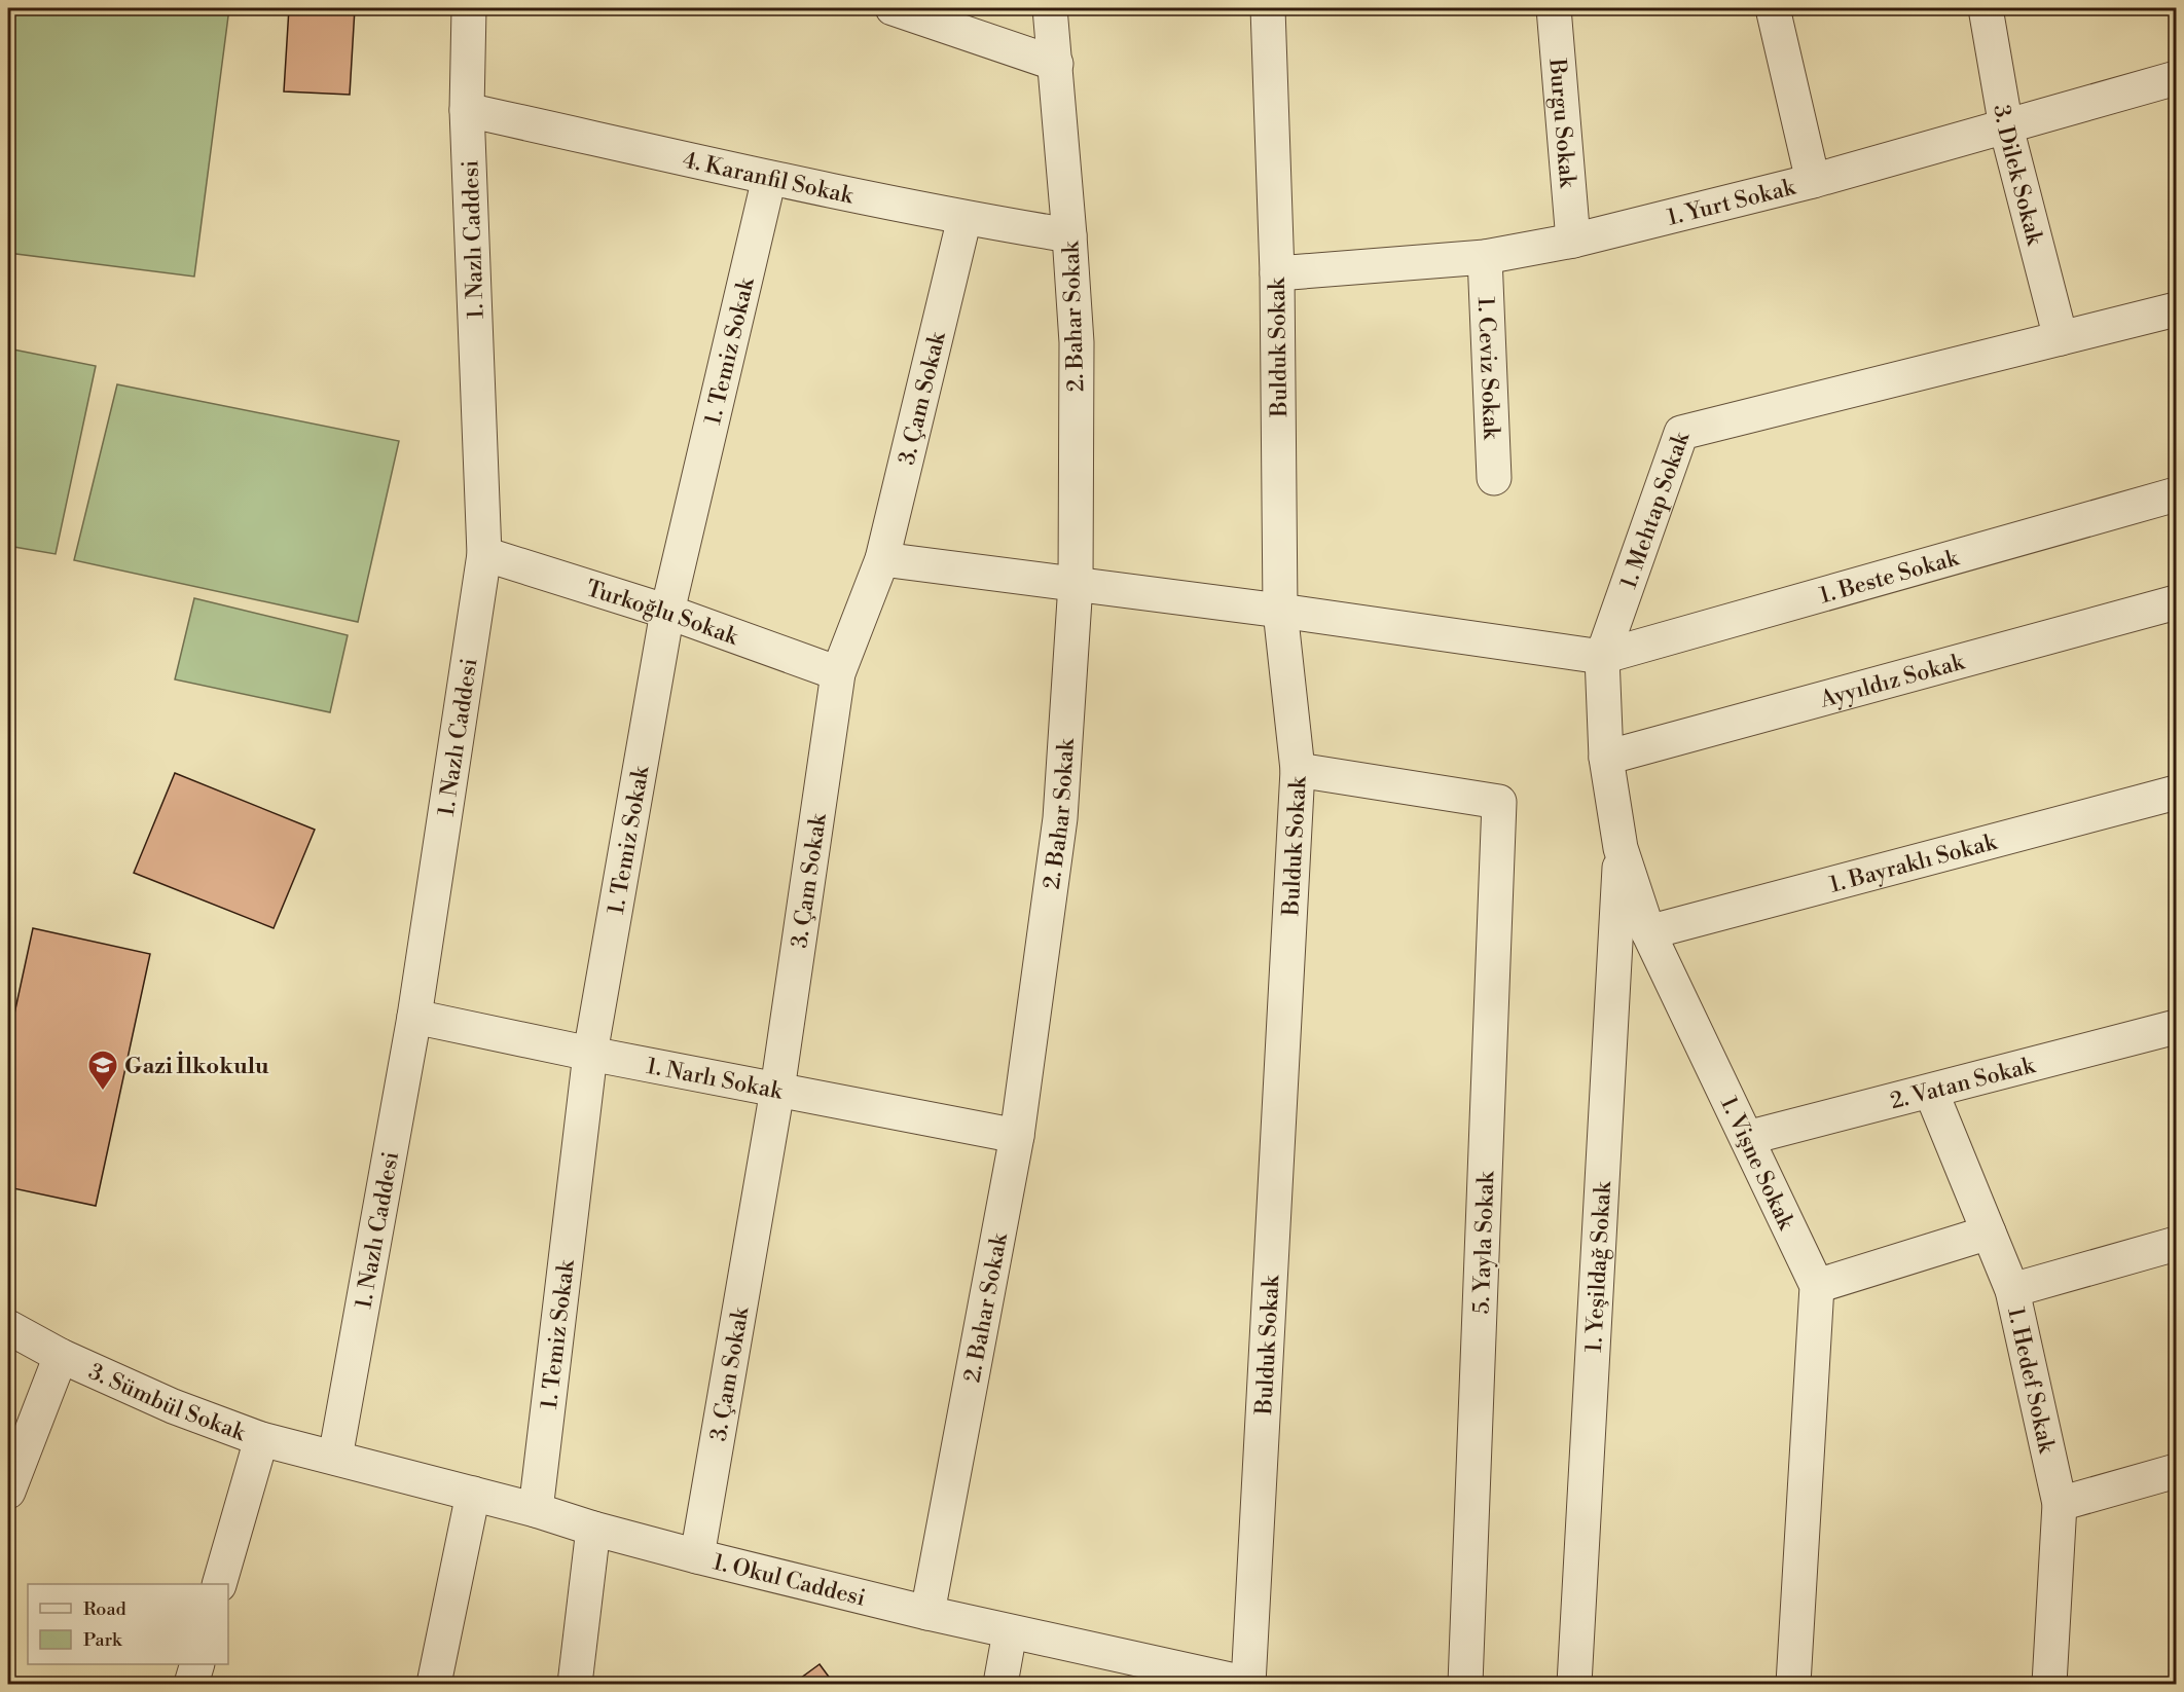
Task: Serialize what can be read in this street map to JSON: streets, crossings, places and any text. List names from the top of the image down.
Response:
{
  "streets": {
    "street": [
      "Burgu Sokak",
      "3. Dilek Sokak",
      "4. Karanfil Sokak",
      "1. Yurt Sokak",
      "1. Nazlı Caddesi",
      "2. Bahar Sokak",
      "Bulduk Sokak",
      "1. Temiz Sokak",
      "1. Ceviz Sokak",
      "3. Çam Sokak",
      "1. Mehtap Sokak",
      "1. Beste Sokak",
      "Turkoğlu Sokak",
      "Ayyıldız Sokak",
      "1. Bayraklı Sokak",
      "1. Narlı Sokak",
      "2. Vatan Sokak",
      "1. Vişne Sokak",
      "5. Yayla Sokak",
      "1. Yeşildağ Sokak",
      "1. Hedef Sokak",
      "3. Sümbül Sokak",
      "1. Okul Caddesi"
    ]
  },
  "crossings": [
    ["Burgu Sokak", "1. Yurt Sokak"],
    ["3. Dilek Sokak", "1. Yurt Sokak"],
    ["3. Dilek Sokak", "1. Mehtap Sokak"],
    ["4. Karanfil Sokak", "1. Nazlı Caddesi"],
    ["4. Karanfil Sokak", "2. Bahar Sokak"],
    ["4. Karanfil Sokak", "1. Temiz Sokak"],
    ["4. Karanfil Sokak", "3. Çam Sokak"],
    ["1. Yurt Sokak", "Bulduk Sokak"],
    ["1. Yurt Sokak", "1. Ceviz Sokak"],
    ["1. Nazlı Caddesi", "Turkoğlu Sokak"],
    ["1. Nazlı Caddesi", "1. Narlı Sokak"],
    ["1. Nazlı Caddesi", "3. Sümbül Sokak"],
    ["1. Nazlı Caddesi", "1. Okul Caddesi"],
    ["2. Bahar Sokak", "1. Narlı Sokak"],
    ["2. Bahar Sokak", "1. Okul Caddesi"],
    ["Bulduk Sokak", "5. Yayla Sokak"],
    ["Bulduk Sokak", "1. Okul Caddesi"],
    ["1. Temiz Sokak", "Turkoğlu Sokak"],
    ["1. Temiz Sokak", "1. Narlı Sokak"],
    ["1. Temiz Sokak", "1. Okul Caddesi"],
    ["3. Çam Sokak", "Turkoğlu Sokak"],
    ["3. Çam Sokak", "1. Narlı Sokak"],
    ["3. Çam Sokak", "1. Okul Caddesi"],
    ["1. Mehtap Sokak", "1. Beste Sokak"],
    ["1. Mehtap Sokak", "1. Vişne Sokak"],
    ["1. Beste Sokak", "1. Vişne Sokak"],
    ["Ayyıldız Sokak", "1. Vişne Sokak"],
    ["1. Bayraklı Sokak", "1. Vişne Sokak"],
    ["2. Vatan Sokak", "1. Vişne Sokak"],
    ["2. Vatan Sokak", "1. Hedef Sokak"],
    ["1. Vişne Sokak", "1. Yeşildağ Sokak"],
    ["3. Sümbül Sokak", "1. Okul Caddesi"]
  ],
  "places": {
    "school or university": ["Gazi İlkokulu"]
  },
  "legend": ["Road", "Park"]
}
